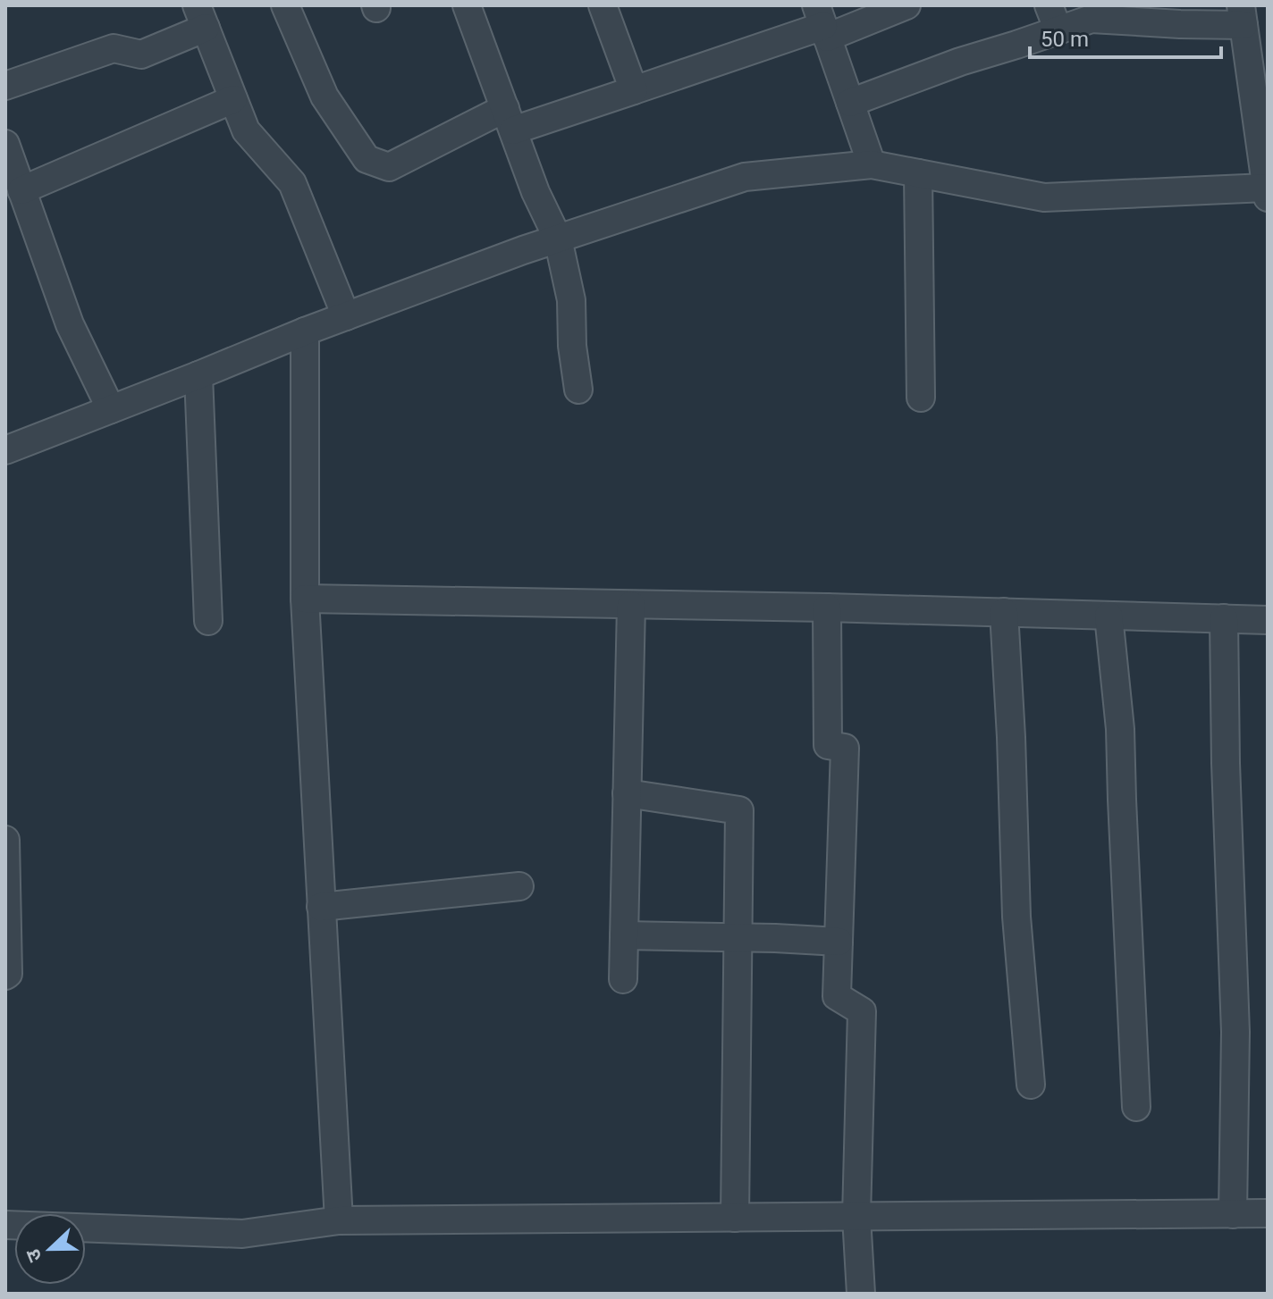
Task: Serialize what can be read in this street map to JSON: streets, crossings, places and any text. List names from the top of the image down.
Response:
{
  "scale_bar": "50 m",
  "north": "left"
}
